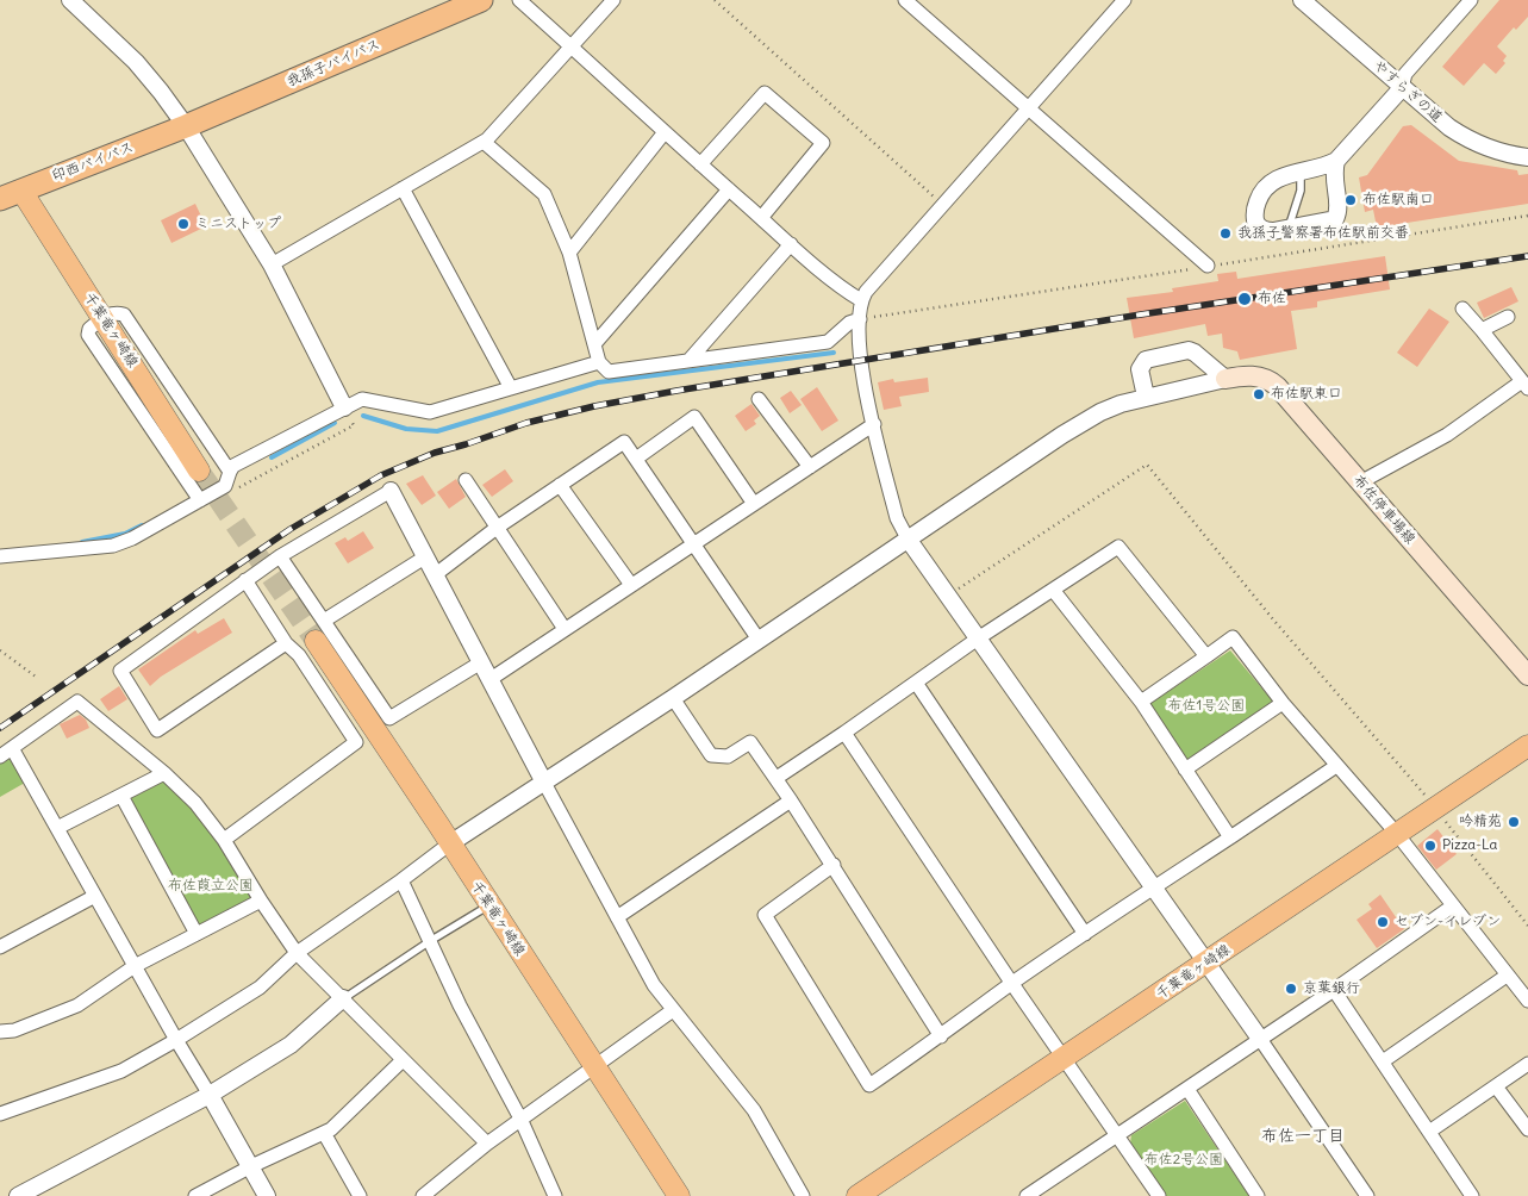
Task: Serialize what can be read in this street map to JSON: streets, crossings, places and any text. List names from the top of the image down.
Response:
{
  "streets": {
    "highway": ["我孫子バイパス", "印西バイパス"],
    "main road": ["千葉竜ヶ崎線", "布佐停車場線"],
    "street": ["やすらぎの道"]
  },
  "crossings": [
    ["我孫子バイパス", "印西バイパス"],
    ["印西バイパス", "千葉竜ヶ崎線"]
  ],
  "districts": ["布佐一丁目"],
  "parks": ["布佐1号公園", "布佐葭立公園", "布佐2号公園"],
  "places": [
    "布佐駅南口",
    "ミニストップ",
    "我孫子警察署布佐駅前交番",
    "布佐",
    "布佐駅東口",
    "吟精苑",
    "Pizza-La",
    "セブン-イレブン",
    "京葉銀行"
  ]
}
